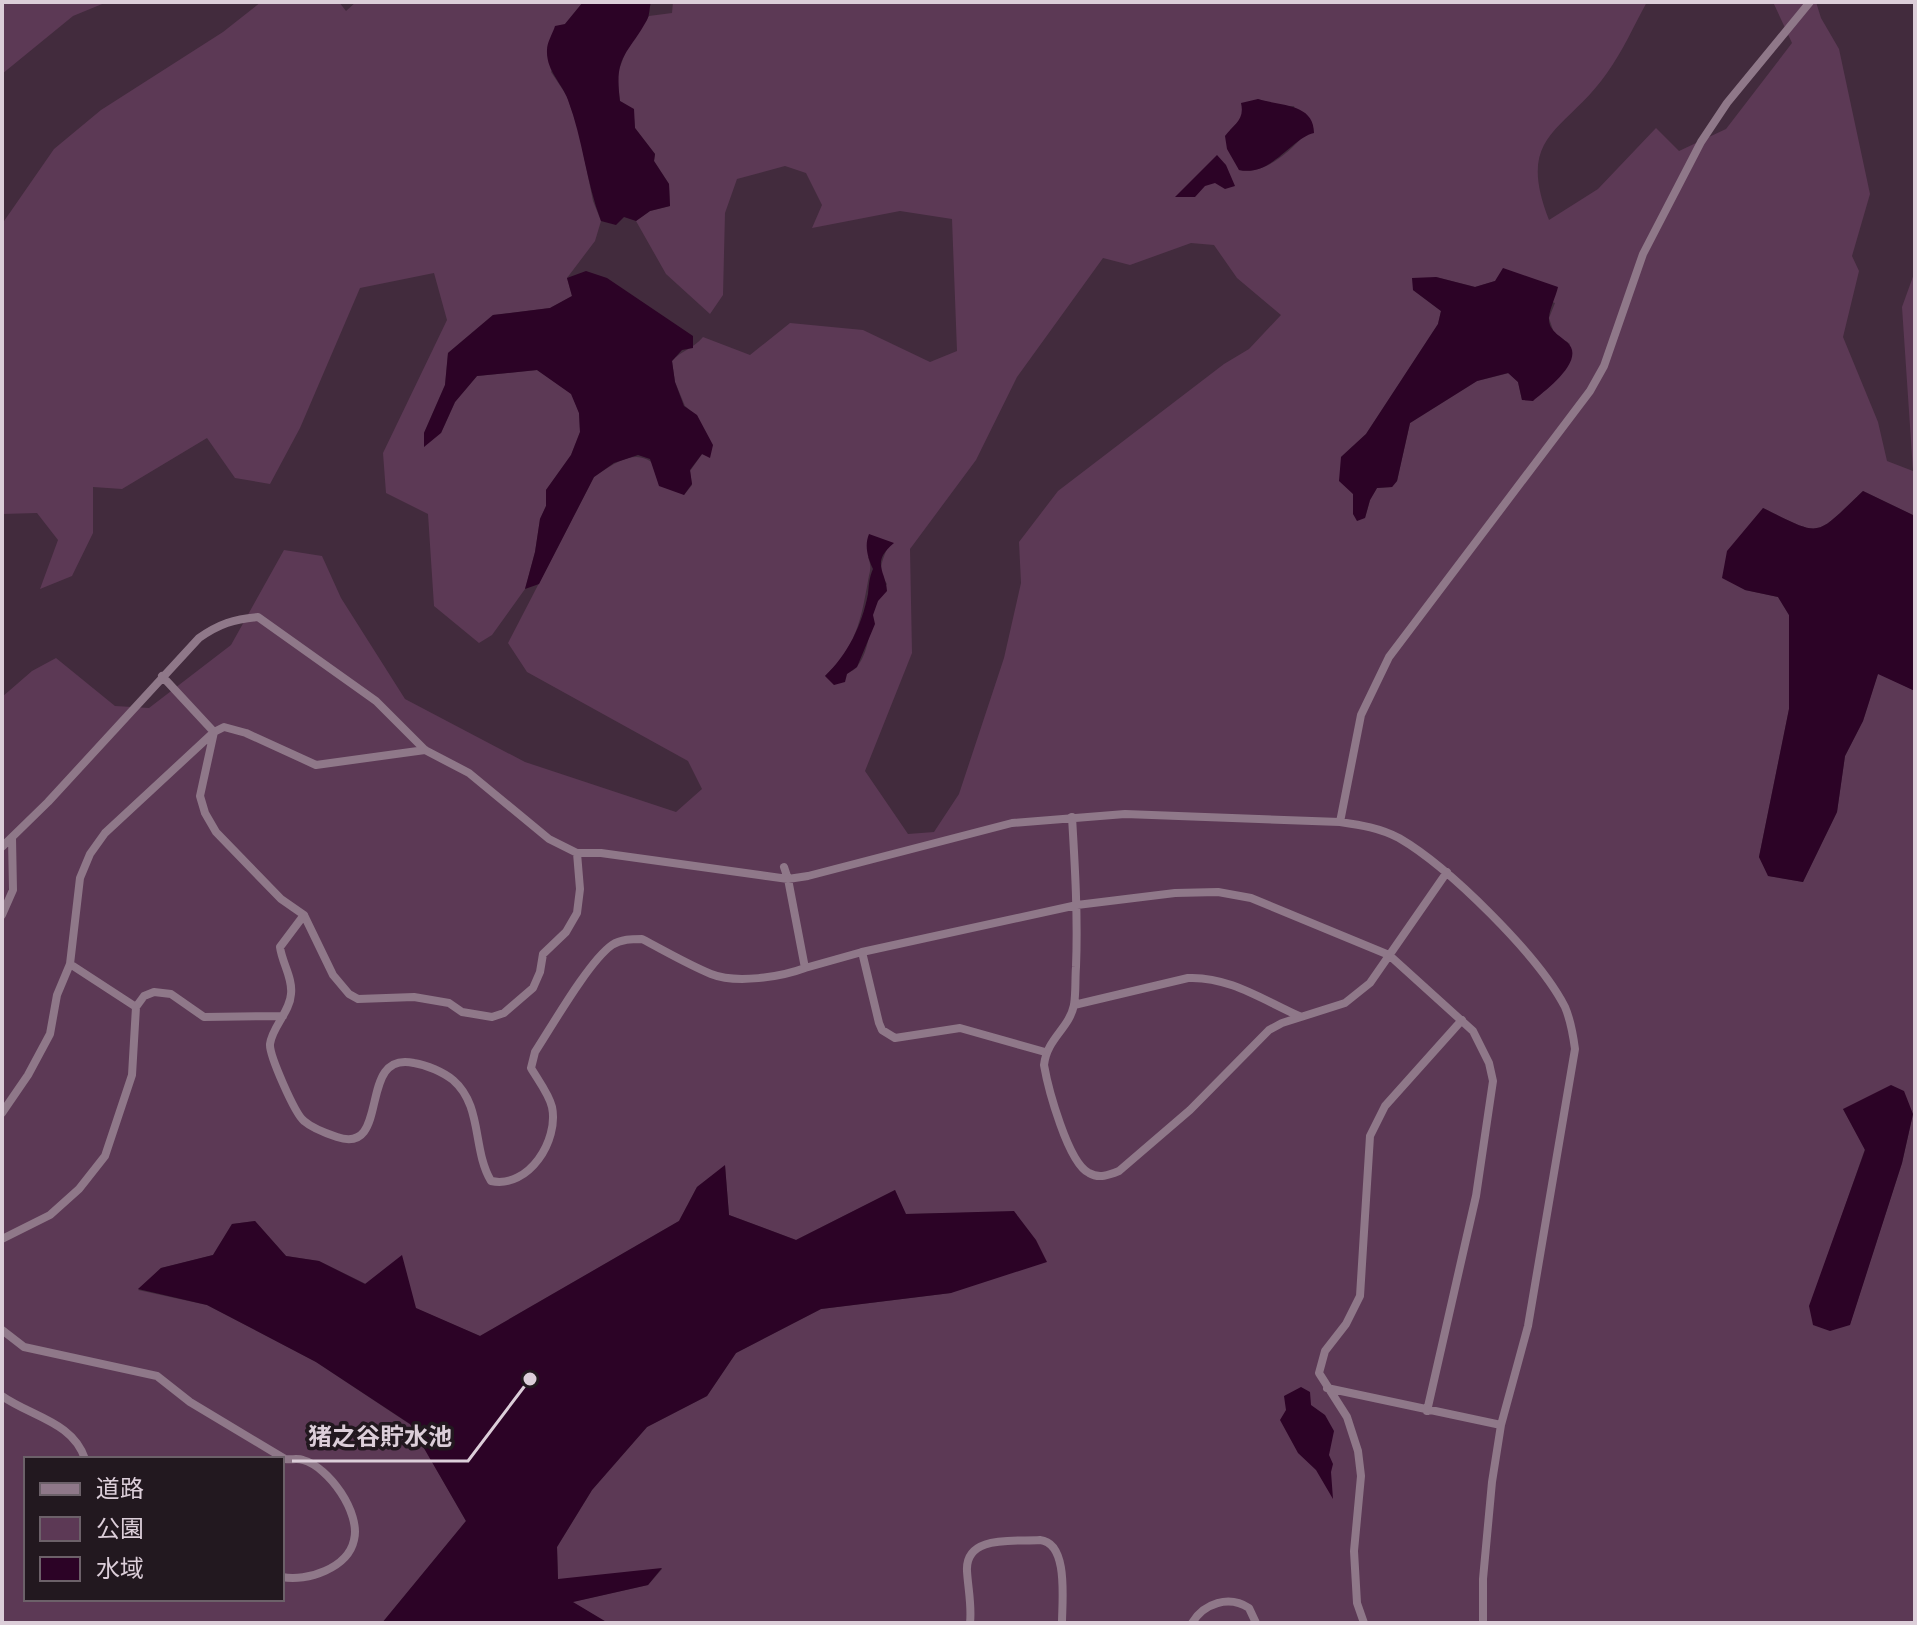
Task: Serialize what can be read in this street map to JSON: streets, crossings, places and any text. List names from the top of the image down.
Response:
{
  "places": ["猪之谷貯水池"],
  "legend": ["道路", "公園", "水域"]
}
